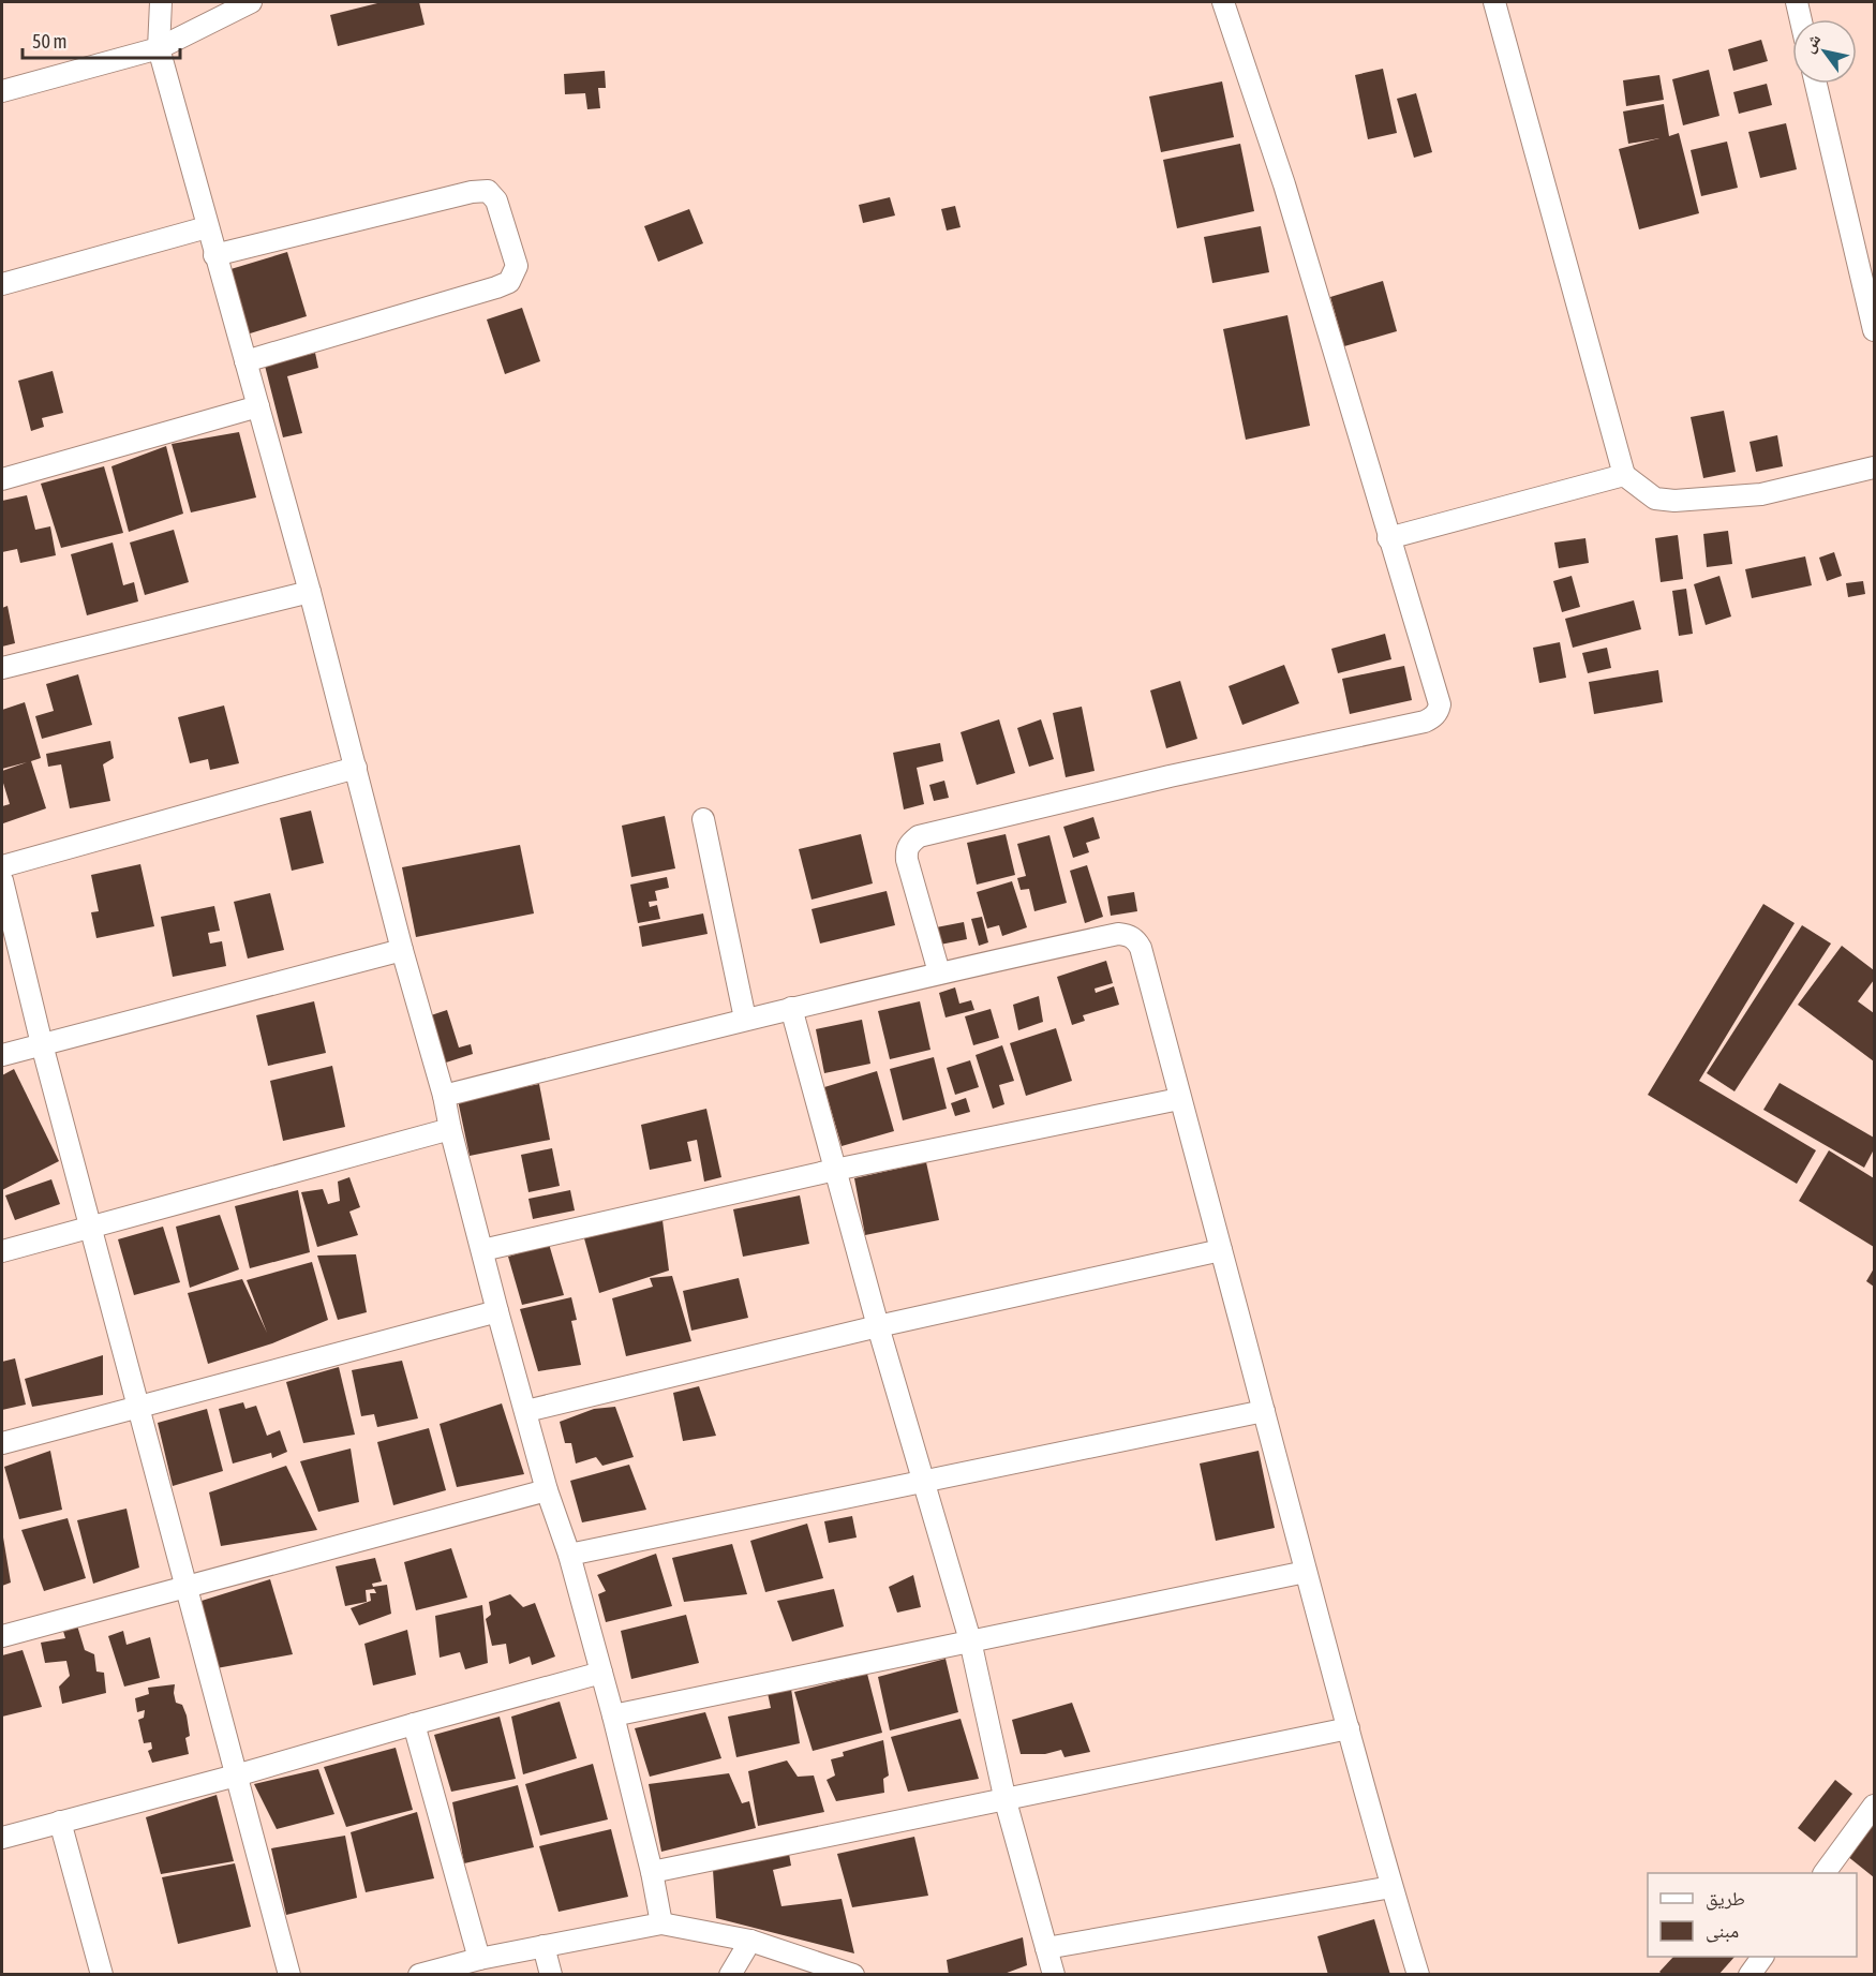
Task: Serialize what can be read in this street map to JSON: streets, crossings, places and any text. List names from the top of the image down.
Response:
{
  "legend": ["طريق", "مبنى"],
  "scale_bar": "50 m",
  "north": "top left"
}
